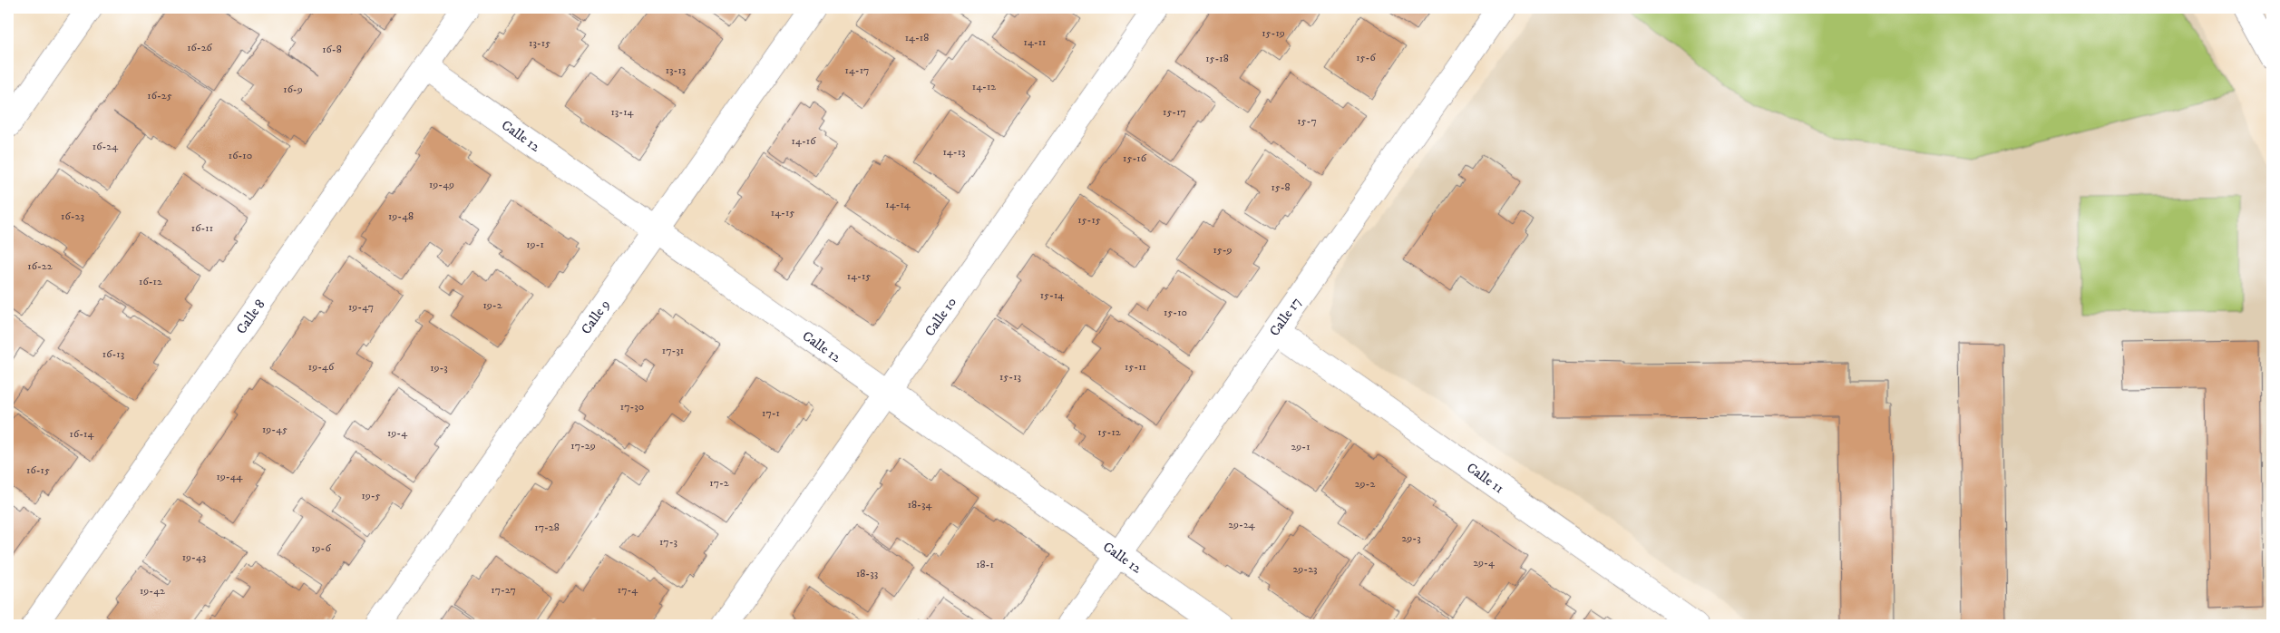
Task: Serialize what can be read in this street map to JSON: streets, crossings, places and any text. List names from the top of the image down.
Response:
{
  "streets": {
    "street": [
      "Calle 12",
      "Calle 8",
      "Calle 9",
      "Calle 10",
      "Calle 17",
      "Calle 11"
    ]
  },
  "crossings": [
    ["Calle 12", "Calle 8"],
    ["Calle 12", "Calle 9"],
    ["Calle 12", "Calle 10"],
    ["Calle 12", "Calle 17"],
    ["Calle 17", "Calle 11"]
  ],
  "house_numbers": [
    "15-19",
    "14-18",
    "14-11",
    "13-15",
    "16-26",
    "16-8",
    "15-6",
    "15-18",
    "13-13",
    "14-17",
    "14-12",
    "16-9",
    "16-25",
    "13-14",
    "15-17",
    "15-7",
    "14-16",
    "16-24",
    "14-13",
    "16-10",
    "15-16",
    "19-49",
    "15-8",
    "14-14",
    "14-15",
    "16-23",
    "19-48",
    "15-15",
    "16-11",
    "19-1",
    "15-9",
    "16-22",
    "14-15",
    "16-12",
    "15-14",
    "19-2",
    "19-47",
    "15-10",
    "17-31",
    "16-13",
    "19-46",
    "15-11",
    "19-3",
    "15-13",
    "17-30",
    "17-1",
    "19-45",
    "15-12",
    "19-4",
    "16-14",
    "17-29",
    "29-1",
    "16-15",
    "19-44",
    "17-2",
    "29-2",
    "19-5",
    "18-34",
    "29-24",
    "17-28",
    "29-3",
    "17-3",
    "19-6",
    "19-43",
    "29-4",
    "18-1",
    "29-23",
    "18-33",
    "17-27",
    "17-4",
    "19-42"
  ]
}
